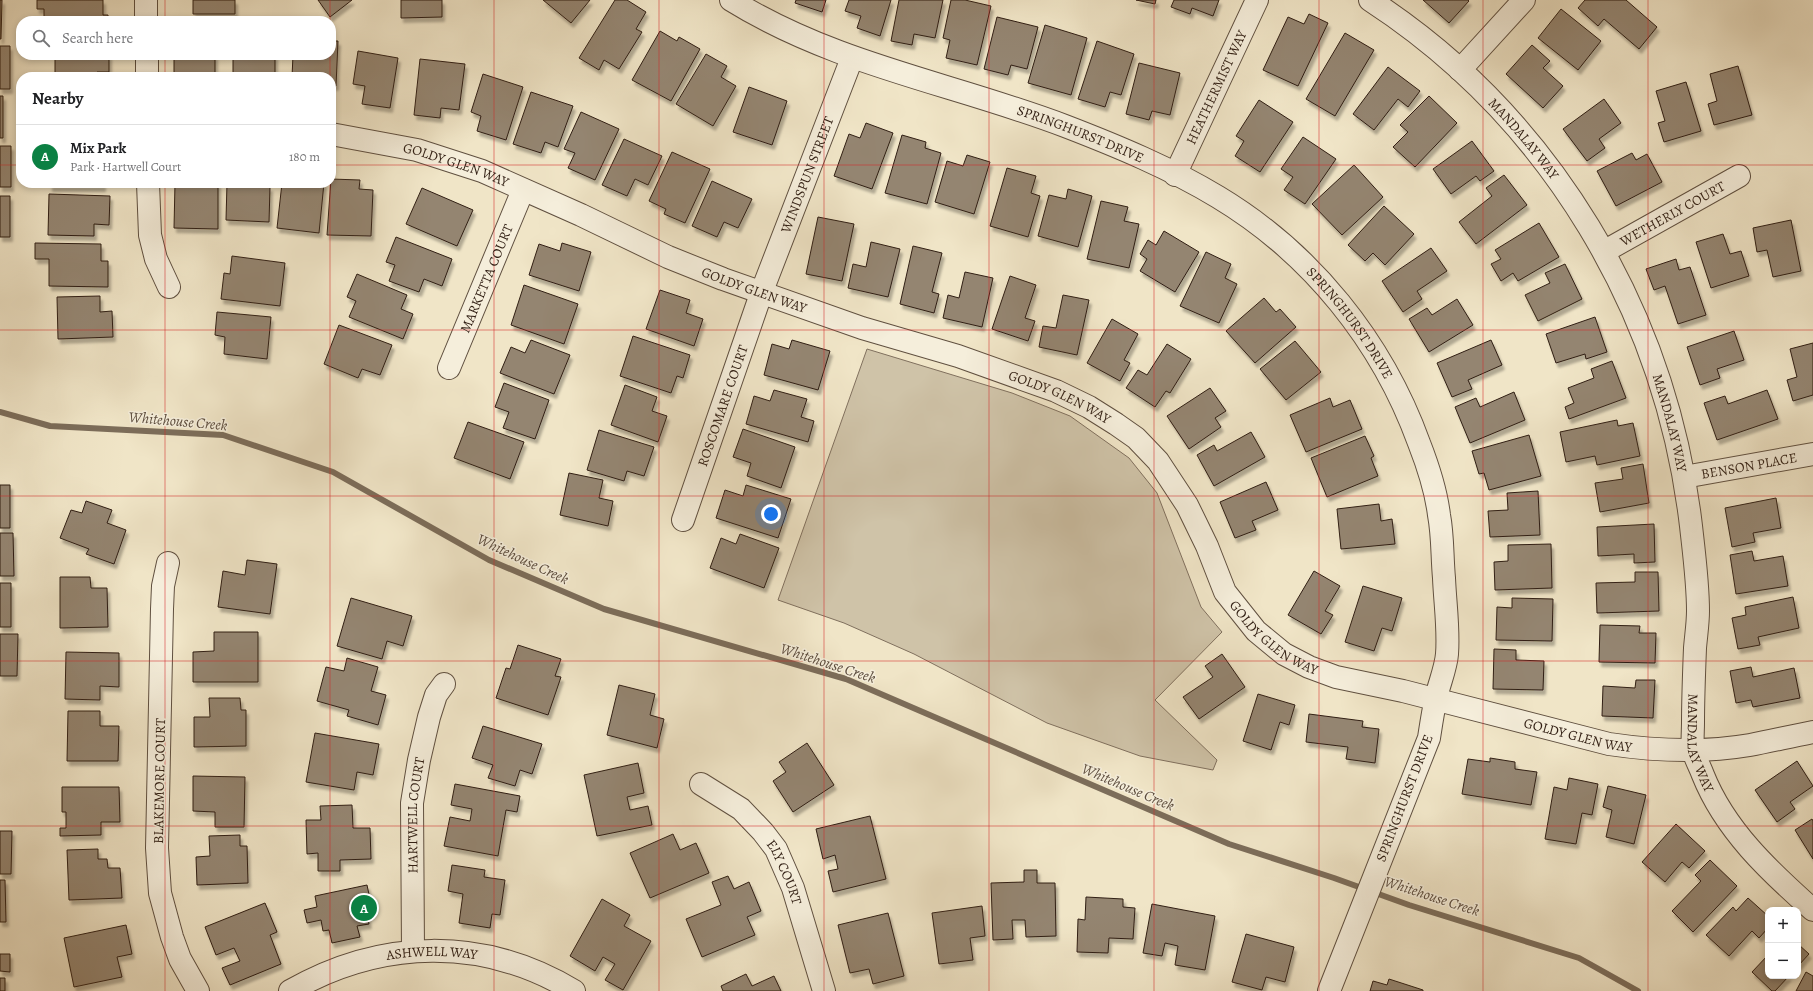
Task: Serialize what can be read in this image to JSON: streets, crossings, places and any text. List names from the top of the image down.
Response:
{
  "streets": {
    "street": [
      "HEATHERMIST WAY",
      "SPRINGHURST DRIVE",
      "MANDALAY WAY",
      "GOLDY GLEN WAY",
      "WINDSPUN STREET",
      "WETHERLY COURT",
      "MARKETTA COURT",
      "ROSCOMARE COURT",
      "BENSON PLACE",
      "BLAKEMORE COURT",
      "HARTWELL COURT",
      "ELY COURT",
      "ASHWELL WAY"
    ]
  },
  "crossings": [
    ["HEATHERMIST WAY", "SPRINGHURST DRIVE"],
    ["SPRINGHURST DRIVE", "GOLDY GLEN WAY"],
    ["SPRINGHURST DRIVE", "WINDSPUN STREET"],
    ["MANDALAY WAY", "GOLDY GLEN WAY"],
    ["MANDALAY WAY", "WETHERLY COURT"],
    ["MANDALAY WAY", "BENSON PLACE"],
    ["GOLDY GLEN WAY", "WINDSPUN STREET"],
    ["GOLDY GLEN WAY", "MARKETTA COURT"],
    ["GOLDY GLEN WAY", "ROSCOMARE COURT"],
    ["WINDSPUN STREET", "ROSCOMARE COURT"],
    ["HARTWELL COURT", "ASHWELL WAY"]
  ],
  "water": ["Whitehouse Creek"],
  "page": {
    "search": "Search here",
    "heading": "Nearby",
    "list": [
      {
        "mark": "A",
        "name": "Mix Park",
        "note": "Park · Hartwell Court",
        "value": "180 m"
      }
    ],
    "pins": "A",
    "map_buttons": ["+", "−"]
  }
}
